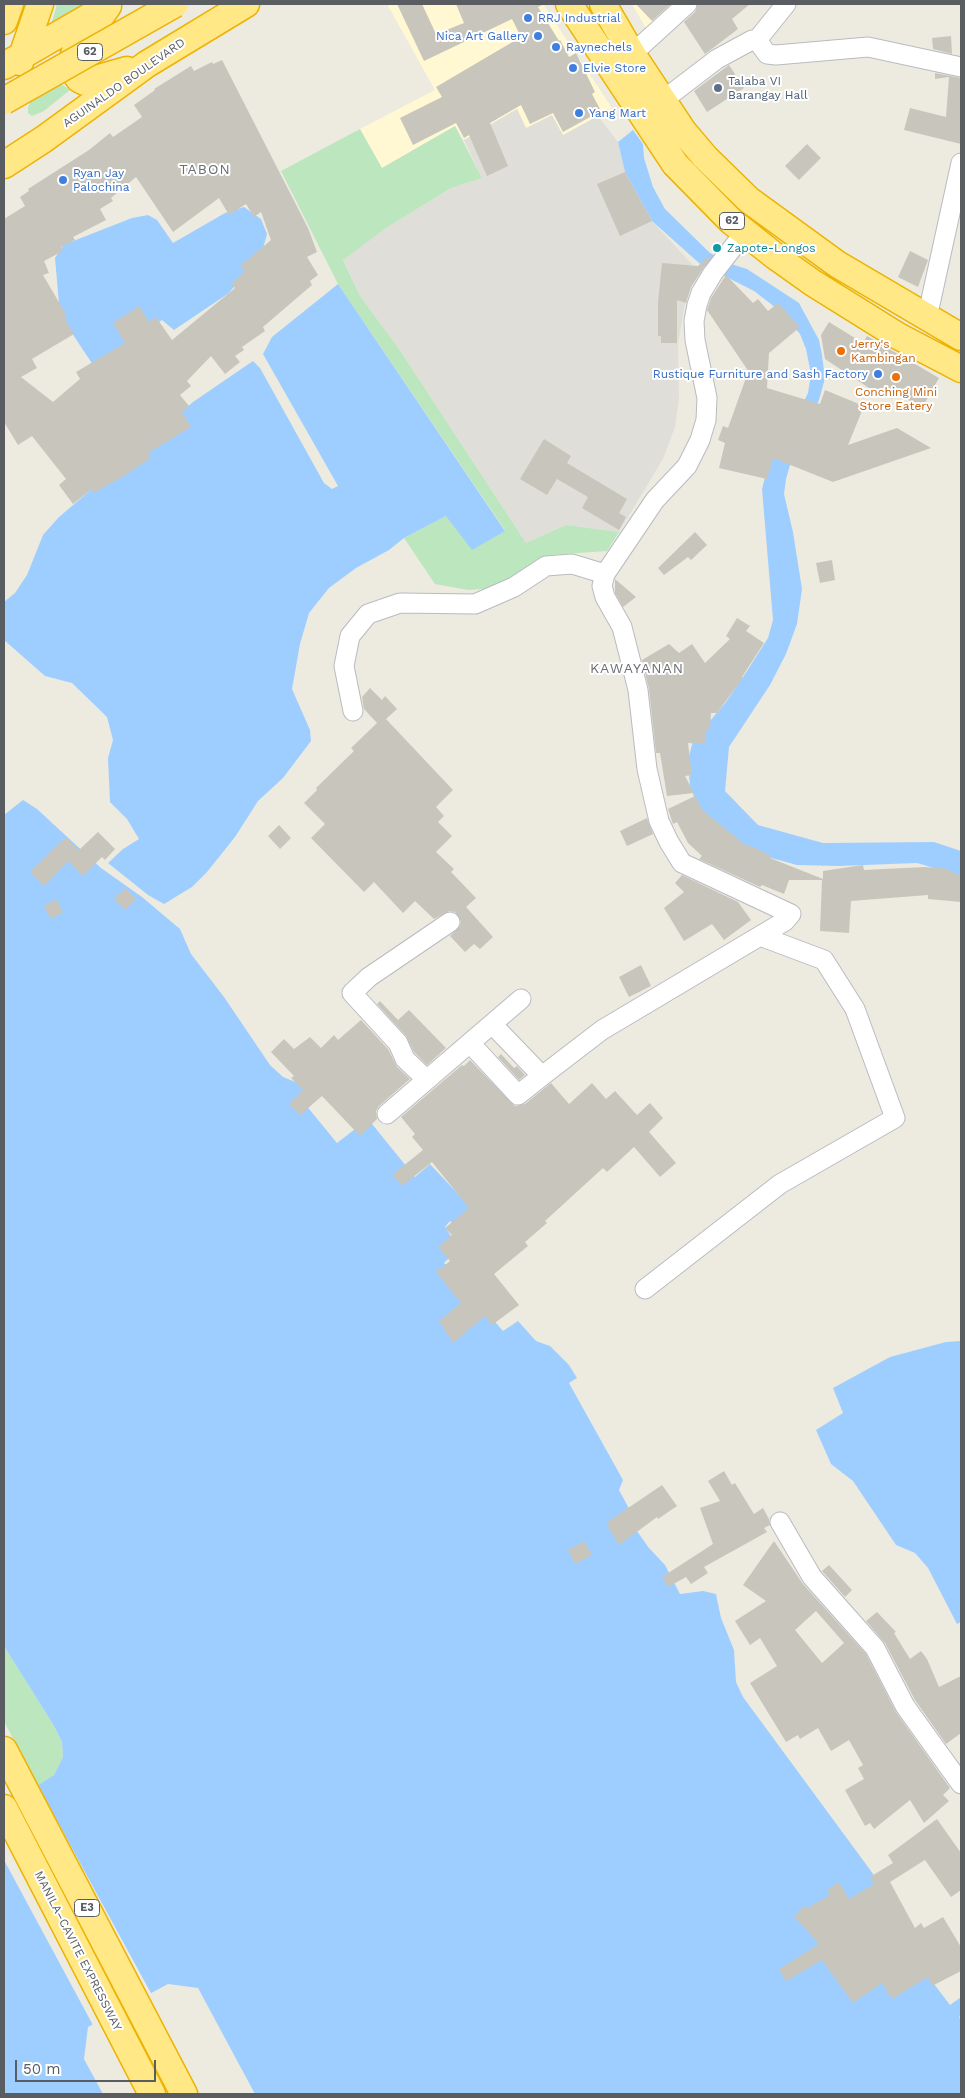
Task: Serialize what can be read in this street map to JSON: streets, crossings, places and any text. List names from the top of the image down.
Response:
{
  "streets": {
    "highway": [
      "62",
      "AGUINALDO BOULEVARD",
      "E3",
      "MANILA–CAVITE EXPRESSWAY"
    ]
  },
  "districts": ["TABON", "KAWAYANAN"],
  "places": [
    "RRJ Industrial",
    "Nica Art Gallery",
    "Raynechels",
    "Elvie Store",
    "Talaba VI Barangay Hall",
    "Yang Mart",
    "Ryan Jay Palochina",
    "Zapote-Longos",
    "Jerry's Kambingan",
    "Rustique Furniture and Sash Factory",
    "Conching Mini Store Eatery"
  ],
  "scale_bar": "50 m"
}
